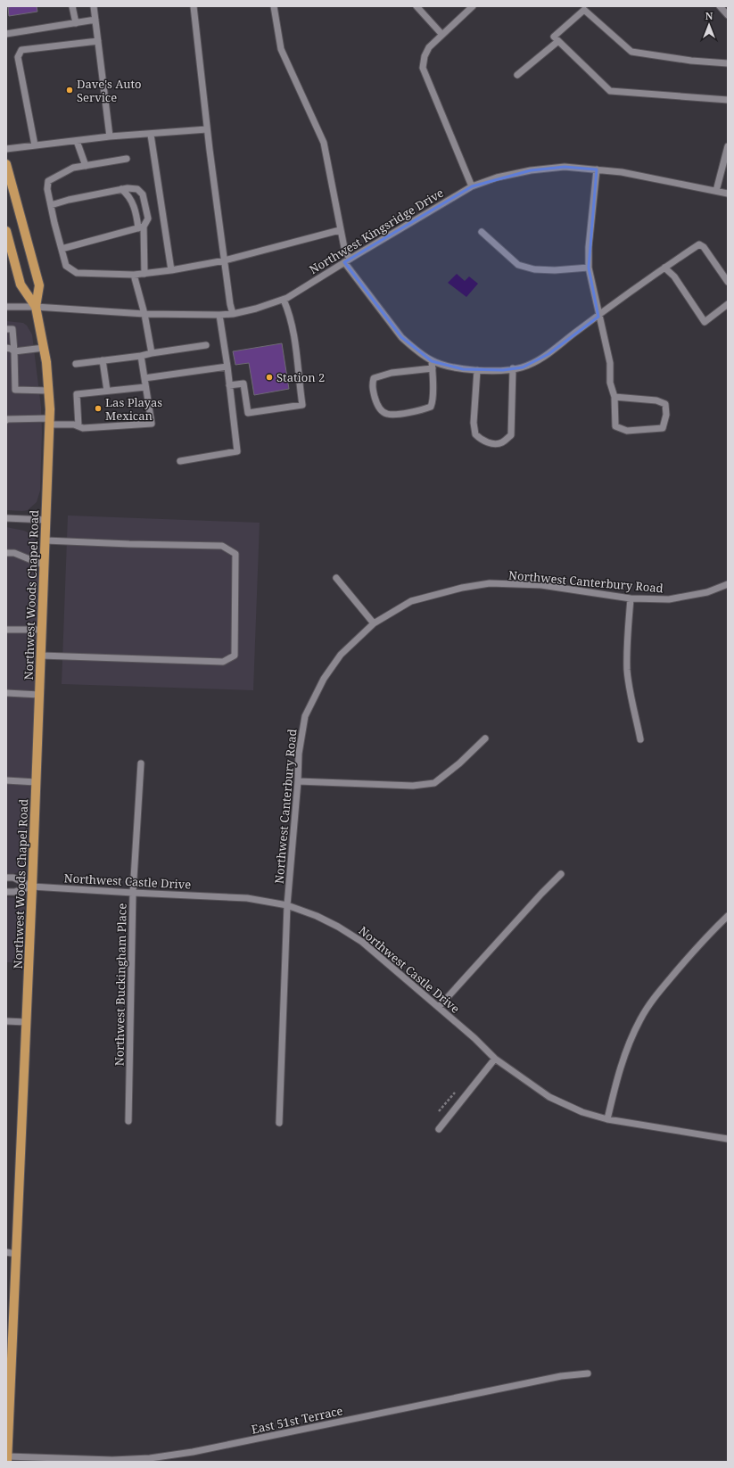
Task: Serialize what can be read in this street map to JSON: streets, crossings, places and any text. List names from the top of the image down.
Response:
{
  "streets": {
    "main road": ["Northwest Woods Chapel Road"],
    "street": [
      "Northwest Kingsridge Drive",
      "Northwest Canterbury Road",
      "Northwest Castle Drive",
      "Northwest Buckingham Place",
      "East 51st Terrace"
    ]
  },
  "crossings": [
    ["Northwest Kingsridge Drive", "Northwest Woods Chapel Road"],
    ["Northwest Canterbury Road", "Northwest Castle Drive"],
    ["Northwest Woods Chapel Road", "Northwest Castle Drive"],
    ["Northwest Woods Chapel Road", "East 51st Terrace"],
    ["Northwest Castle Drive", "Northwest Buckingham Place"]
  ],
  "places": ["Dave's Auto Service", "Station 2", "Las Playas Mexican"],
  "north": "top"
}
